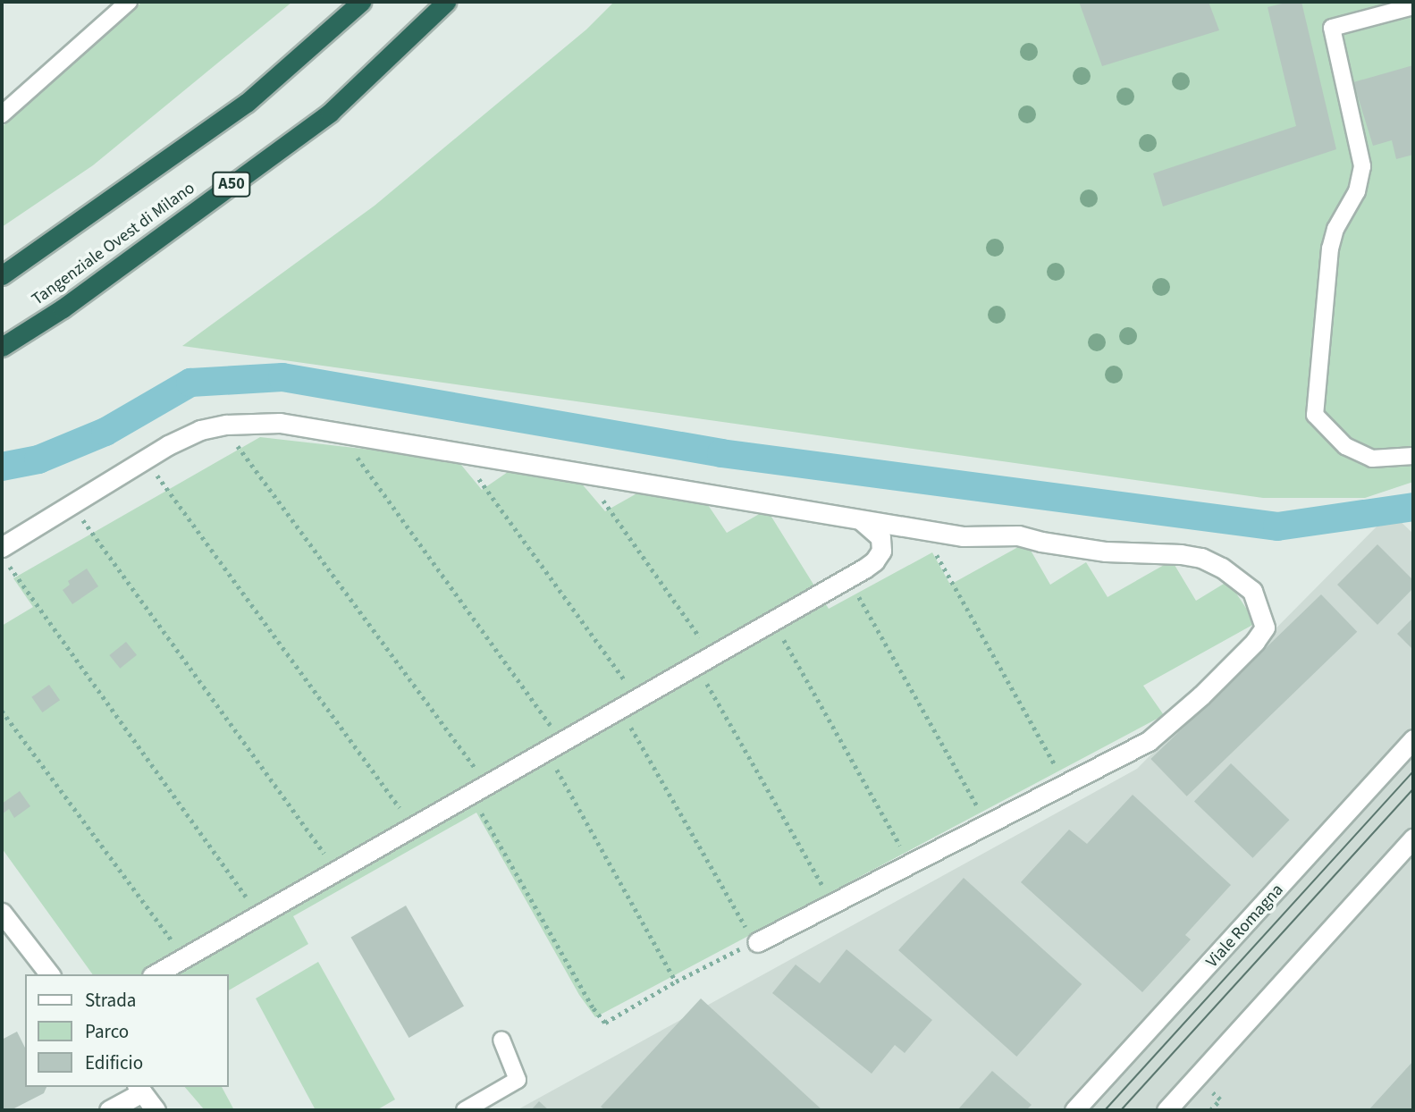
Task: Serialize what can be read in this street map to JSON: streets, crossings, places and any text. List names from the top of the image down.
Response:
{
  "streets": {
    "highway": ["A50", "Tangenziale Ovest di Milano"],
    "street": ["Viale Romagna"]
  },
  "legend": ["Strada", "Parco", "Edificio"]
}
